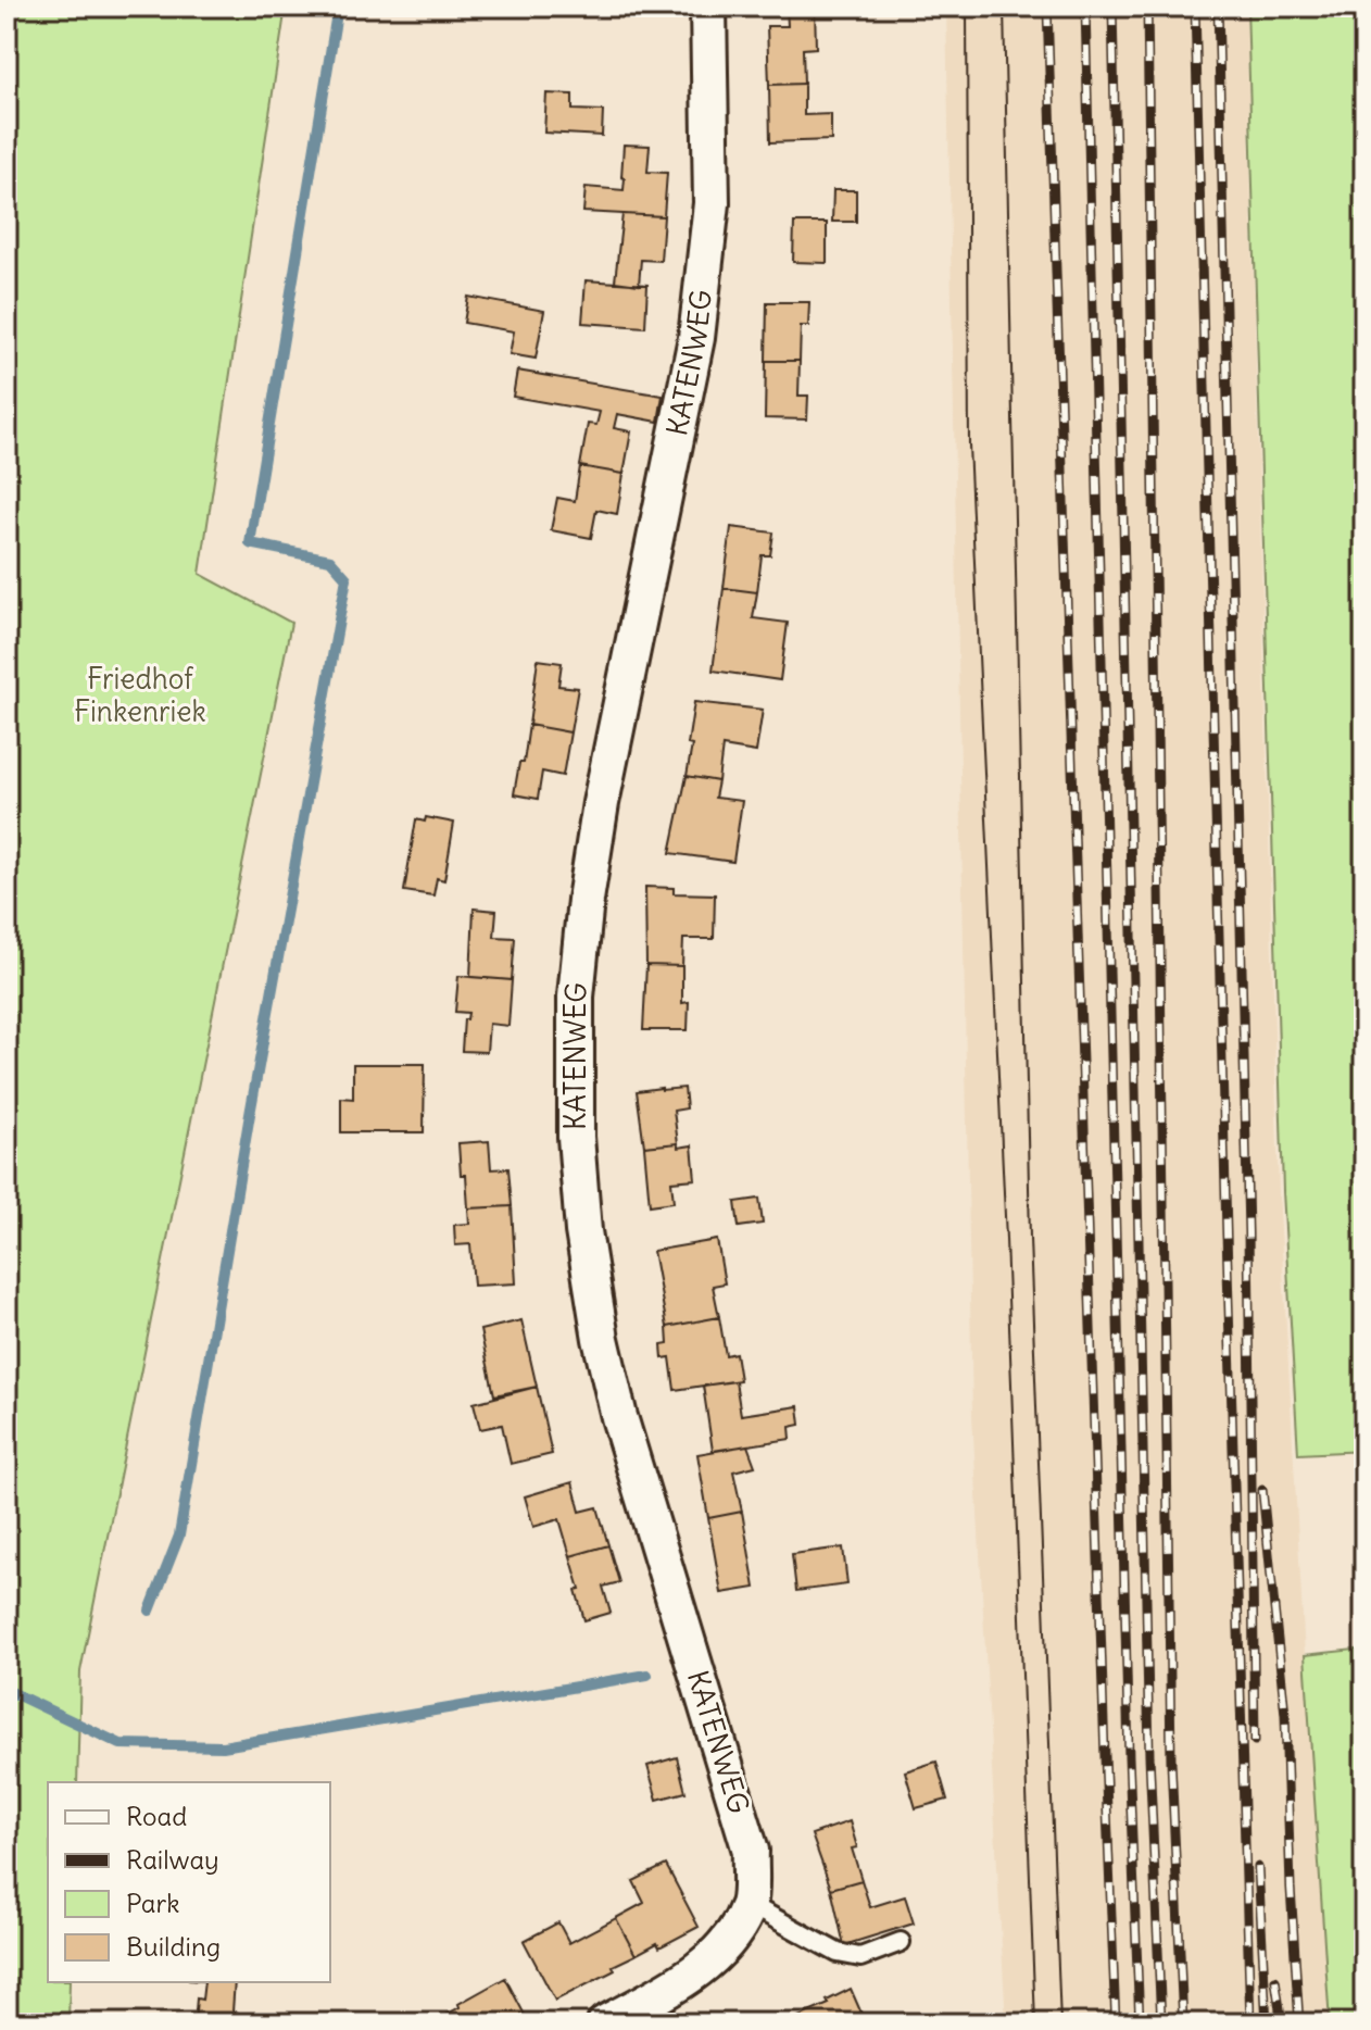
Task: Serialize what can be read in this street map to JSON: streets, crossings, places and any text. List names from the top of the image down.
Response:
{
  "streets": {
    "street": ["KATENWEG"]
  },
  "parks": ["Friedhof Finkenriek"],
  "legend": [
    "Road",
    "Railway",
    "Park",
    "Building"
  ]
}
